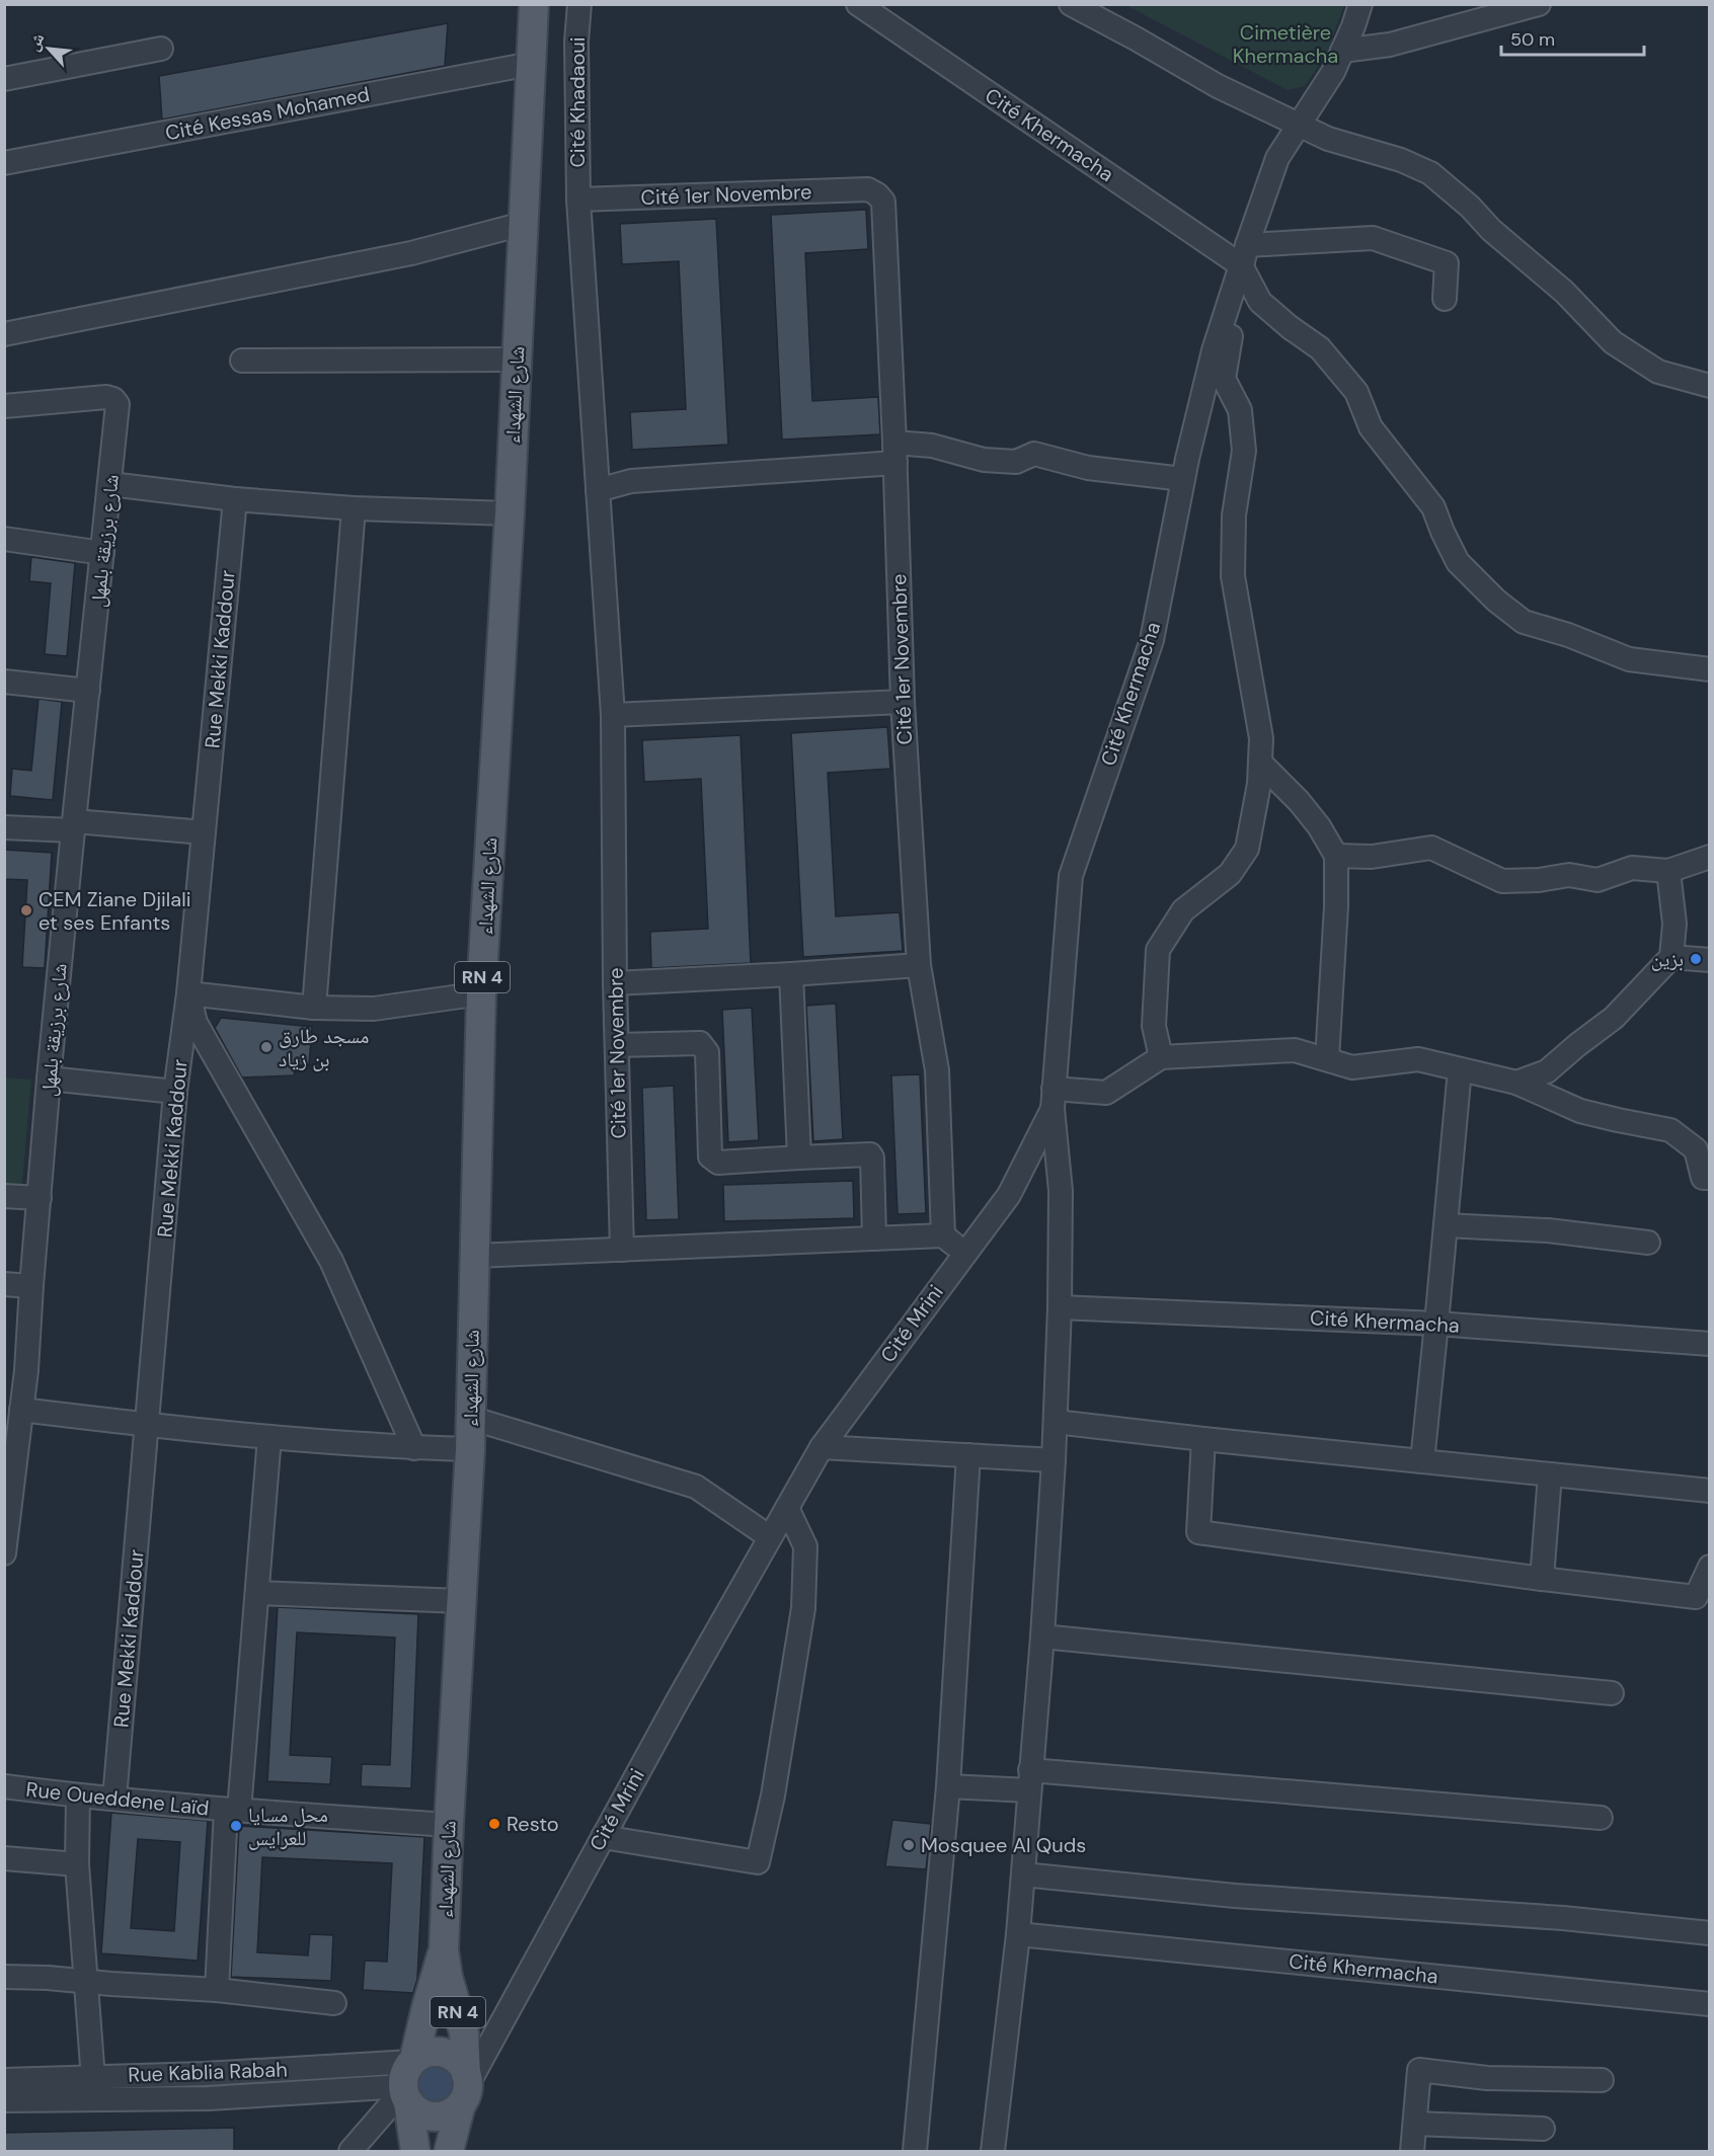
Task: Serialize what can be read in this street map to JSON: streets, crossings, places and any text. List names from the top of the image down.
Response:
{
  "streets": {
    "main road": ["شارع الشهداء", "RN 4"],
    "street": [
      "Cité Khadaoui",
      "Cité Kessas Mohamed",
      "Cité Khermacha",
      "Cité 1er Novembre",
      "شارع برزيقة بلمهل",
      "Rue Mekki Kaddour",
      "Cité Mrini",
      "Rue Oueddene Laïd",
      "Rue Kablia Rabah"
    ]
  },
  "crossings": [
    ["Cité Khadaoui", "Cité 1er Novembre"],
    ["Cité Kessas Mohamed", "شارع الشهداء"],
    ["Cité Khermacha", "Cité Mrini"],
    ["شارع الشهداء", "RN 4"],
    ["شارع الشهداء", "Rue Oueddene Laïd"],
    ["Rue Mekki Kaddour", "Rue Oueddene Laïd"],
    ["RN 4", "Cité Mrini"],
    ["RN 4", "Rue Kablia Rabah"],
    ["Cité Mrini", "Rue Kablia Rabah"]
  ],
  "parks": ["Cimetière Khermacha"],
  "places": [
    "CEM Ziane Djilali et ses Enfants",
    "بزين",
    "مسجد طارق بن زياد",
    "Resto",
    "محل مسايا للعرايس",
    "Mosquee Al Quds"
  ],
  "scale_bar": "50 m",
  "north": "top left"
}
